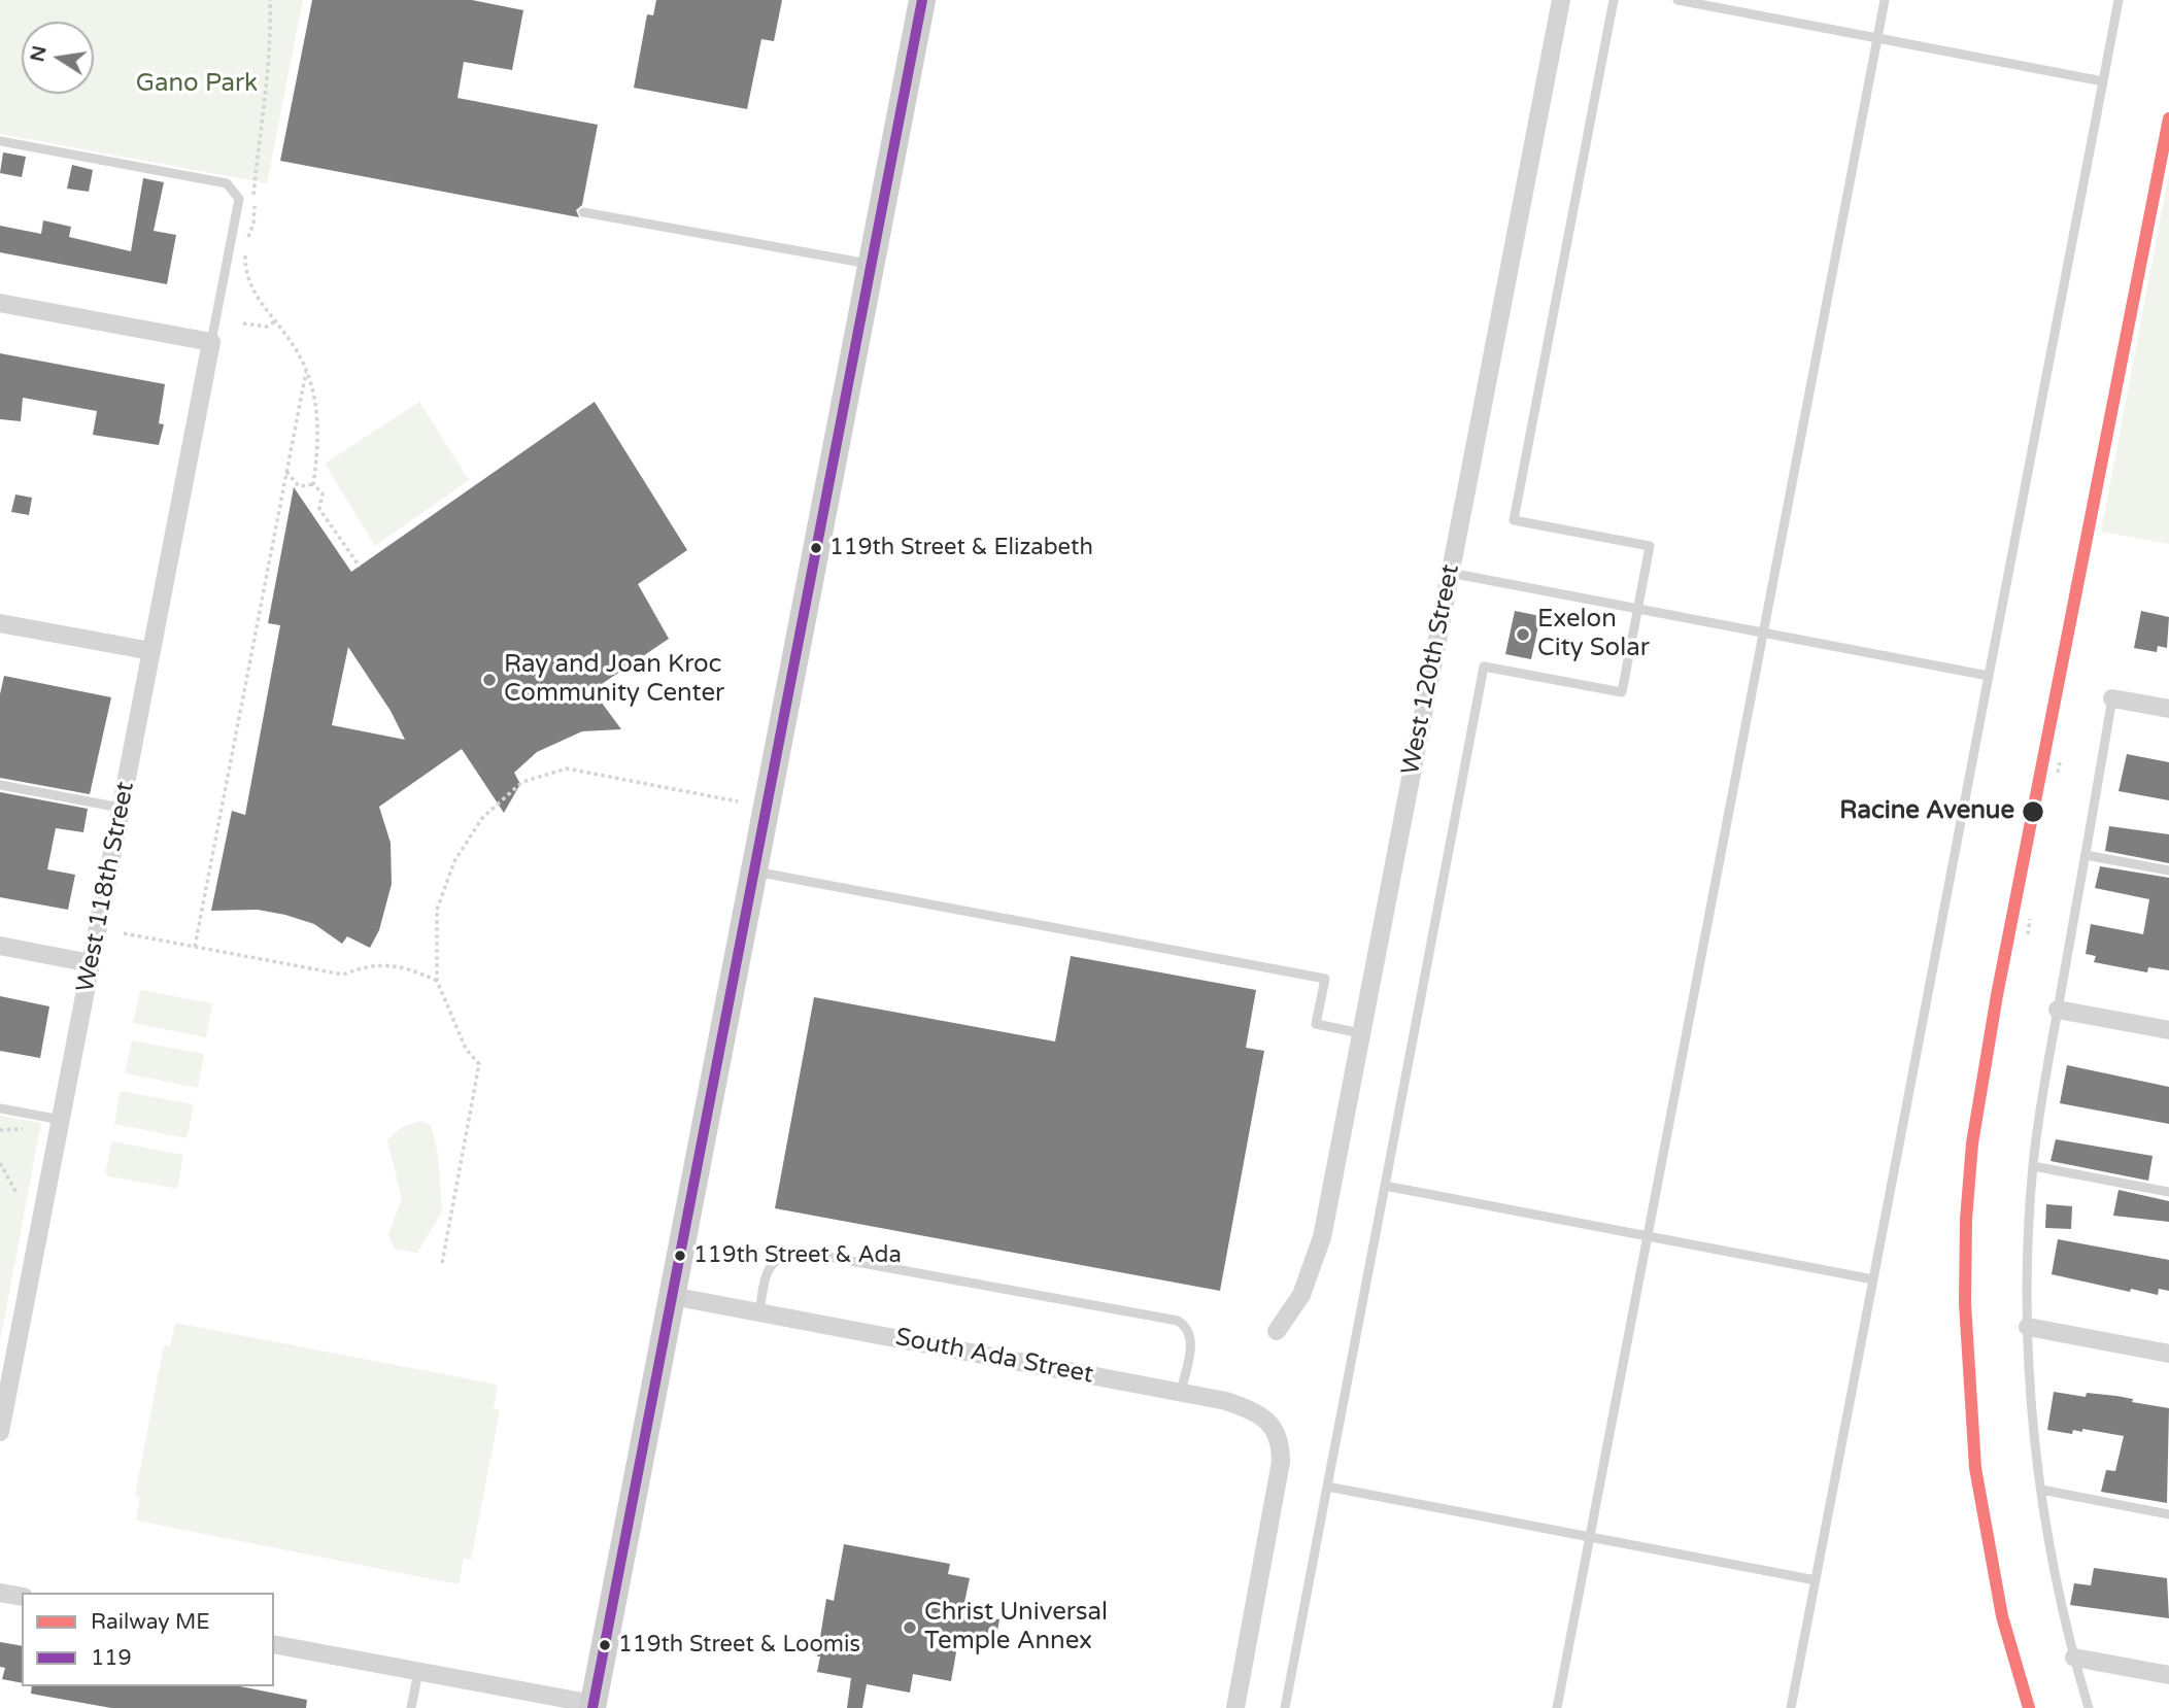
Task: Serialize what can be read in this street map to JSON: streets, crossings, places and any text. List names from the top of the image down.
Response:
{
  "streets": {
    "street": ["West 120th Street", "West 118th Street", "South Ada Street"]
  },
  "parks": ["Gano Park"],
  "places": [
    "119th Street & Elizabeth",
    "Exelon City Solar",
    "Ray and Joan Kroc Community Center",
    "Racine Avenue",
    "119th Street & Ada",
    "Christ Universal Temple Annex",
    "119th Street & Loomis"
  ],
  "lines": ["transit line 119", "rail line ME"],
  "legend": ["Railway ME", "119"],
  "north": "left"
}
